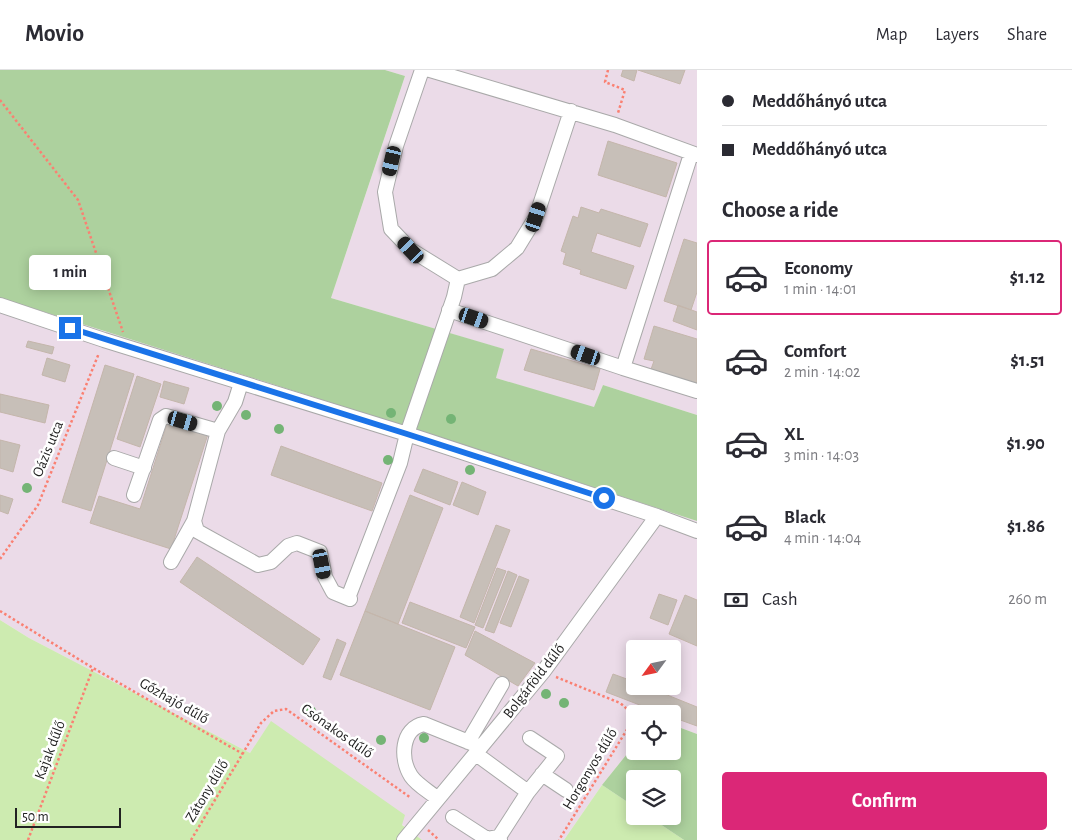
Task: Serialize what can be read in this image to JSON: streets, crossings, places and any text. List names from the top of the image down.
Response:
{
  "streets": {
    "street": ["Bolgárföld dűlő"],
    "path": [
      "Oázis utca",
      "Gőzhajó dűlő",
      "Csónakos dűlő",
      "Kajak dűlő",
      "Horgonyos dűlő",
      "Zátony dűlő"
    ]
  },
  "crossings": [
    ["Bolgárföld dűlő", "Csónakos dűlő"],
    ["Bolgárföld dűlő", "Horgonyos dűlő"],
    ["Gőzhajó dűlő", "Csónakos dűlő"],
    ["Gőzhajó dűlő", "Kajak dűlő"],
    ["Gőzhajó dűlő", "Zátony dűlő"],
    ["Csónakos dűlő", "Zátony dűlő"]
  ],
  "scale_bar": "50 m",
  "north": "bottom left",
  "page": {
    "header": "Movio",
    "nav": ["Map", "Layers", "Share"],
    "banner": ["Meddőhányó utca", "Meddőhányó utca"],
    "heading": "Choose a ride",
    "list": [
      {
        "name": "Economy",
        "note": "1 min · 14:01",
        "value": "$1.12"
      },
      {
        "name": "Comfort",
        "note": "2 min · 14:02",
        "value": "$1.51"
      },
      {
        "name": "XL",
        "note": "3 min · 14:03",
        "value": "$1.90"
      },
      {
        "name": "Black",
        "note": "4 min · 14:04",
        "value": "$1.86"
      }
    ],
    "bubble": "1 min",
    "pay": ["Cash", "260 m"],
    "buttons": "Confirm",
    "scale": "50 m"
  }
}
